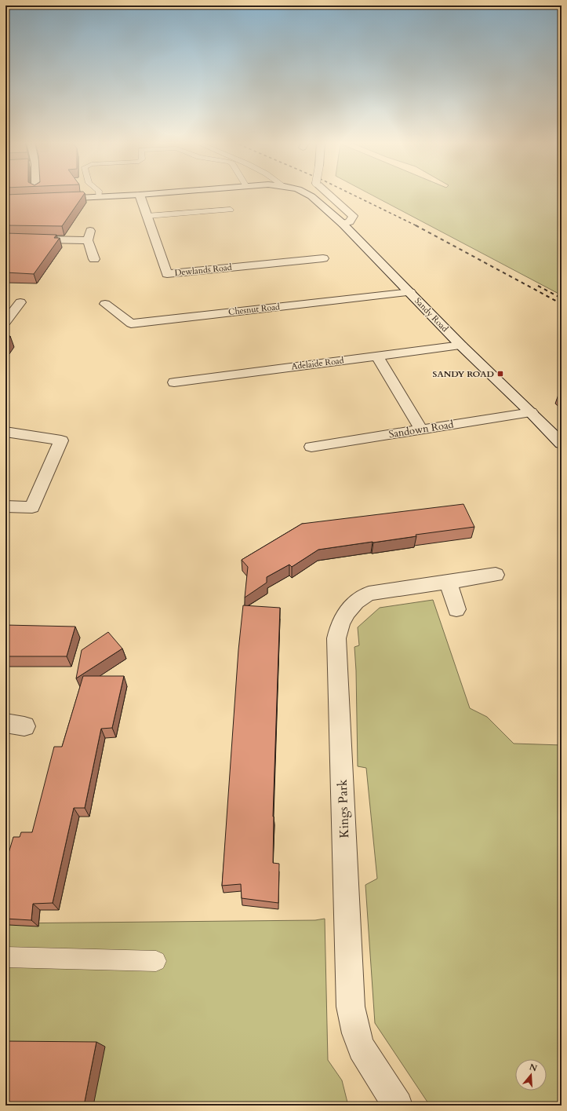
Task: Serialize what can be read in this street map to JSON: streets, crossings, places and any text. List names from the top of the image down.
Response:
{
  "streets": {
    "street": [
      "Dewlands Road",
      "Chesnut Road",
      "Sandy Road",
      "Adelaide Road",
      "Sandown Road",
      "Kings Park"
    ]
  },
  "crossings": [
    ["Dewlands Road", "Sandy Road"],
    ["Chesnut Road", "Sandy Road"],
    ["Sandy Road", "Adelaide Road"],
    ["Sandy Road", "Sandown Road"]
  ],
  "places": {
    "transit": ["SANDY ROAD"]
  },
  "north": "top"
}
